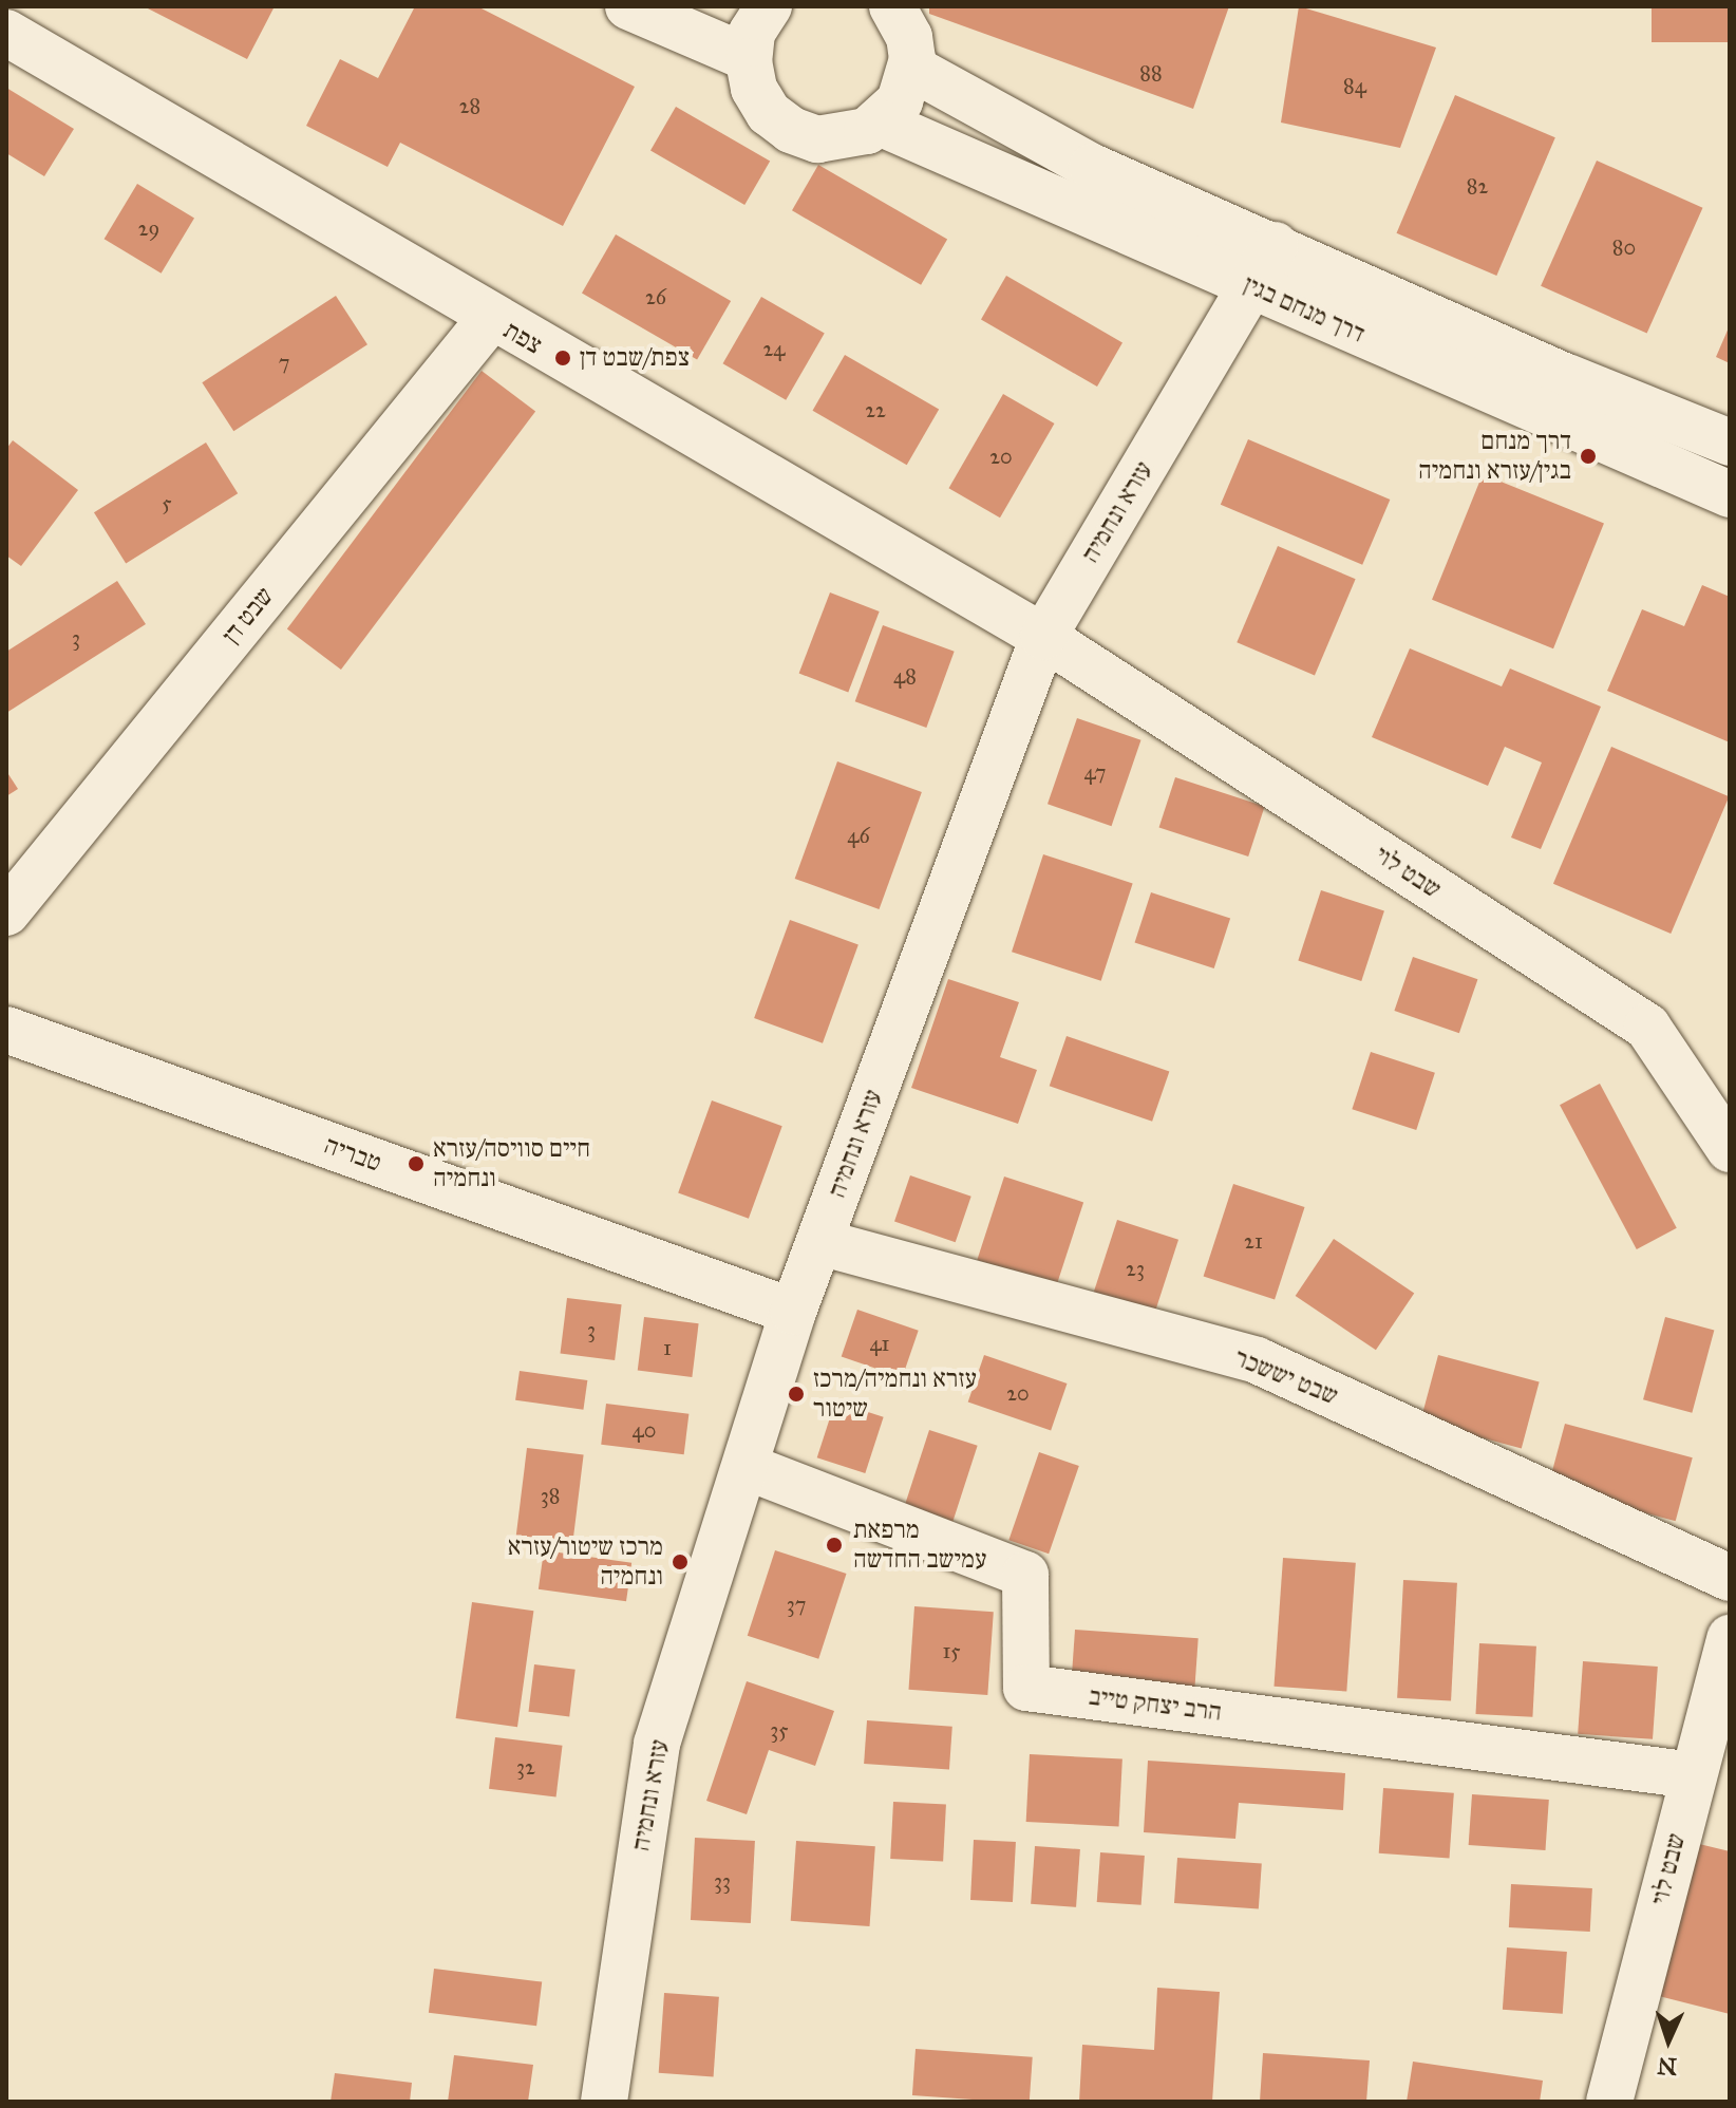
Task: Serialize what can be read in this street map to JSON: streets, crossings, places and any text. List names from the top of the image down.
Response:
{
  "streets": {
    "street": [
      "דרך מנחם בגין",
      "צפת",
      "עזרא ונחמיה",
      "שבט דן",
      "שבט לוי",
      "טבריה",
      "שבט יששכר",
      "הרב יצחק טייב"
    ]
  },
  "crossings": [
    ["דרך מנחם בגין", "עזרא ונחמיה"],
    ["צפת", "עזרא ונחמיה"],
    ["צפת", "שבט דן"],
    ["צפת", "שבט לוי"],
    ["עזרא ונחמיה", "שבט לוי"],
    ["עזרא ונחמיה", "טבריה"],
    ["עזרא ונחמיה", "שבט יששכר"],
    ["עזרא ונחמיה", "הרב יצחק טייב"],
    ["שבט לוי", "הרב יצחק טייב"]
  ],
  "places": [
    "צפת/שבט דן",
    "דרך מנחם בגין/עזרא ונחמיה",
    "חיים סוויסה/עזרא ונחמיה",
    "עזרא ונחמיה/מרכז שיטור",
    "מרפאת עמישב החדשה",
    "מרכז שיטור/עזרא ונחמיה"
  ],
  "house_numbers": [
    "88",
    "84",
    "28",
    "82",
    "29",
    "80",
    "26",
    "24",
    "7",
    "22",
    "20",
    "5",
    "3",
    "48",
    "47",
    "46",
    "21",
    "23",
    "3",
    "41",
    "1",
    "20",
    "40",
    "38",
    "37",
    "15",
    "35",
    "32",
    "33"
  ],
  "north": "bottom"
}
